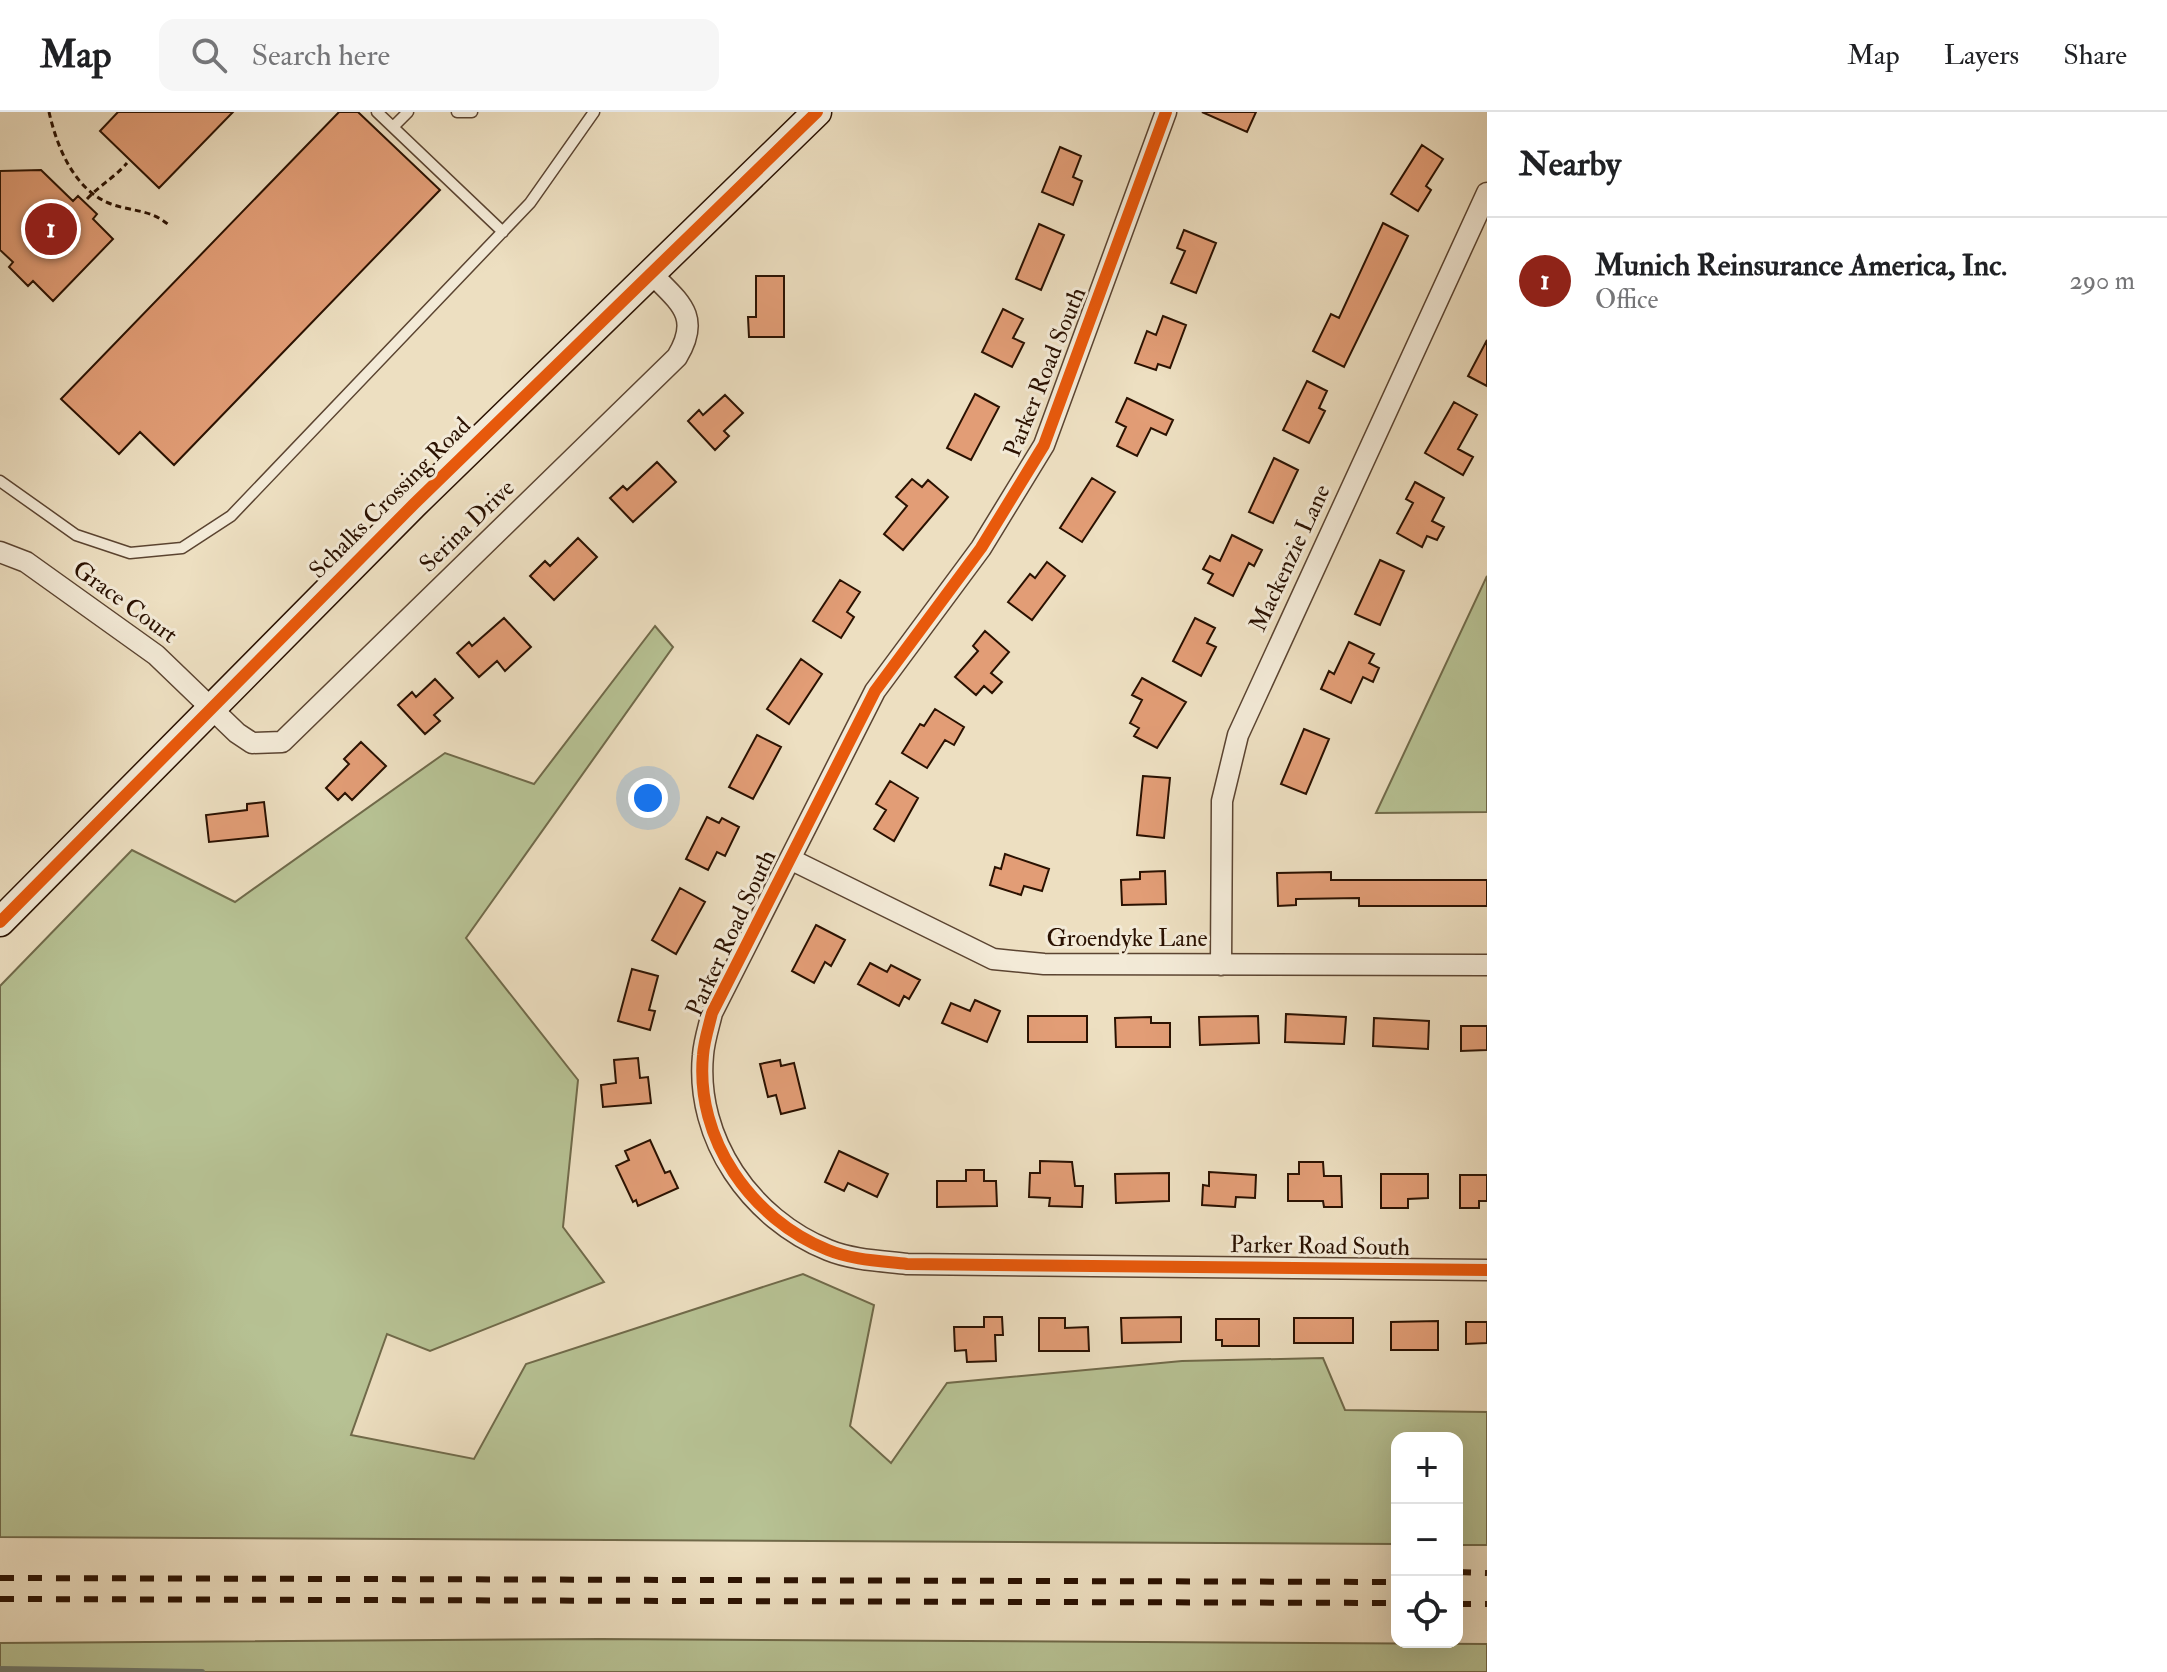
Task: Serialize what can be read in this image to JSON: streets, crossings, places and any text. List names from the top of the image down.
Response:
{
  "streets": {
    "street": [
      "Parker Road South",
      "Schalks Crossing Road",
      "Serina Drive",
      "Mackenzie Lane",
      "Grace Court",
      "Groendyke Lane"
    ]
  },
  "crossings": [
    ["Parker Road South", "Groendyke Lane"],
    ["Schalks Crossing Road", "Serina Drive"],
    ["Schalks Crossing Road", "Grace Court"],
    ["Serina Drive", "Grace Court"],
    ["Mackenzie Lane", "Groendyke Lane"]
  ],
  "page": {
    "header": "Map",
    "search": "Search here",
    "nav": ["Map", "Layers", "Share"],
    "heading": "Nearby",
    "pins": "1",
    "list": [
      {
        "mark": "1",
        "name": "Munich Reinsurance America, Inc.",
        "note": "Office",
        "value": "290 m"
      }
    ],
    "map_buttons": ["+", "−"]
  }
}
